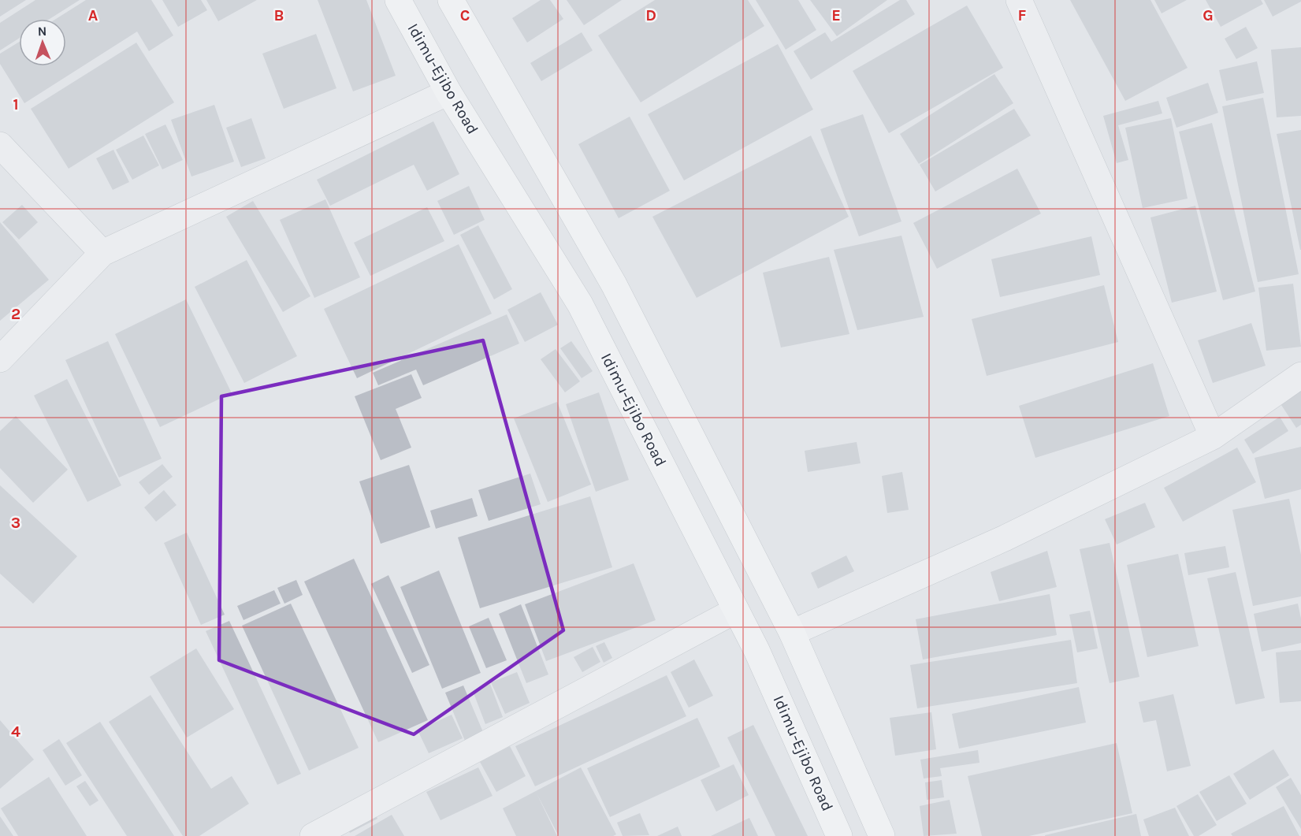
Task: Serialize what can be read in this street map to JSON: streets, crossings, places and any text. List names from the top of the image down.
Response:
{
  "streets": {
    "main road": ["Idimu-Ejibo Road"]
  },
  "north": "top",
  "grid": {
    "columns": [
      "A",
      "B",
      "C",
      "D",
      "E",
      "F",
      "G"
    ],
    "rows": [
      "1",
      "2",
      "3",
      "4"
    ]
  }
}
